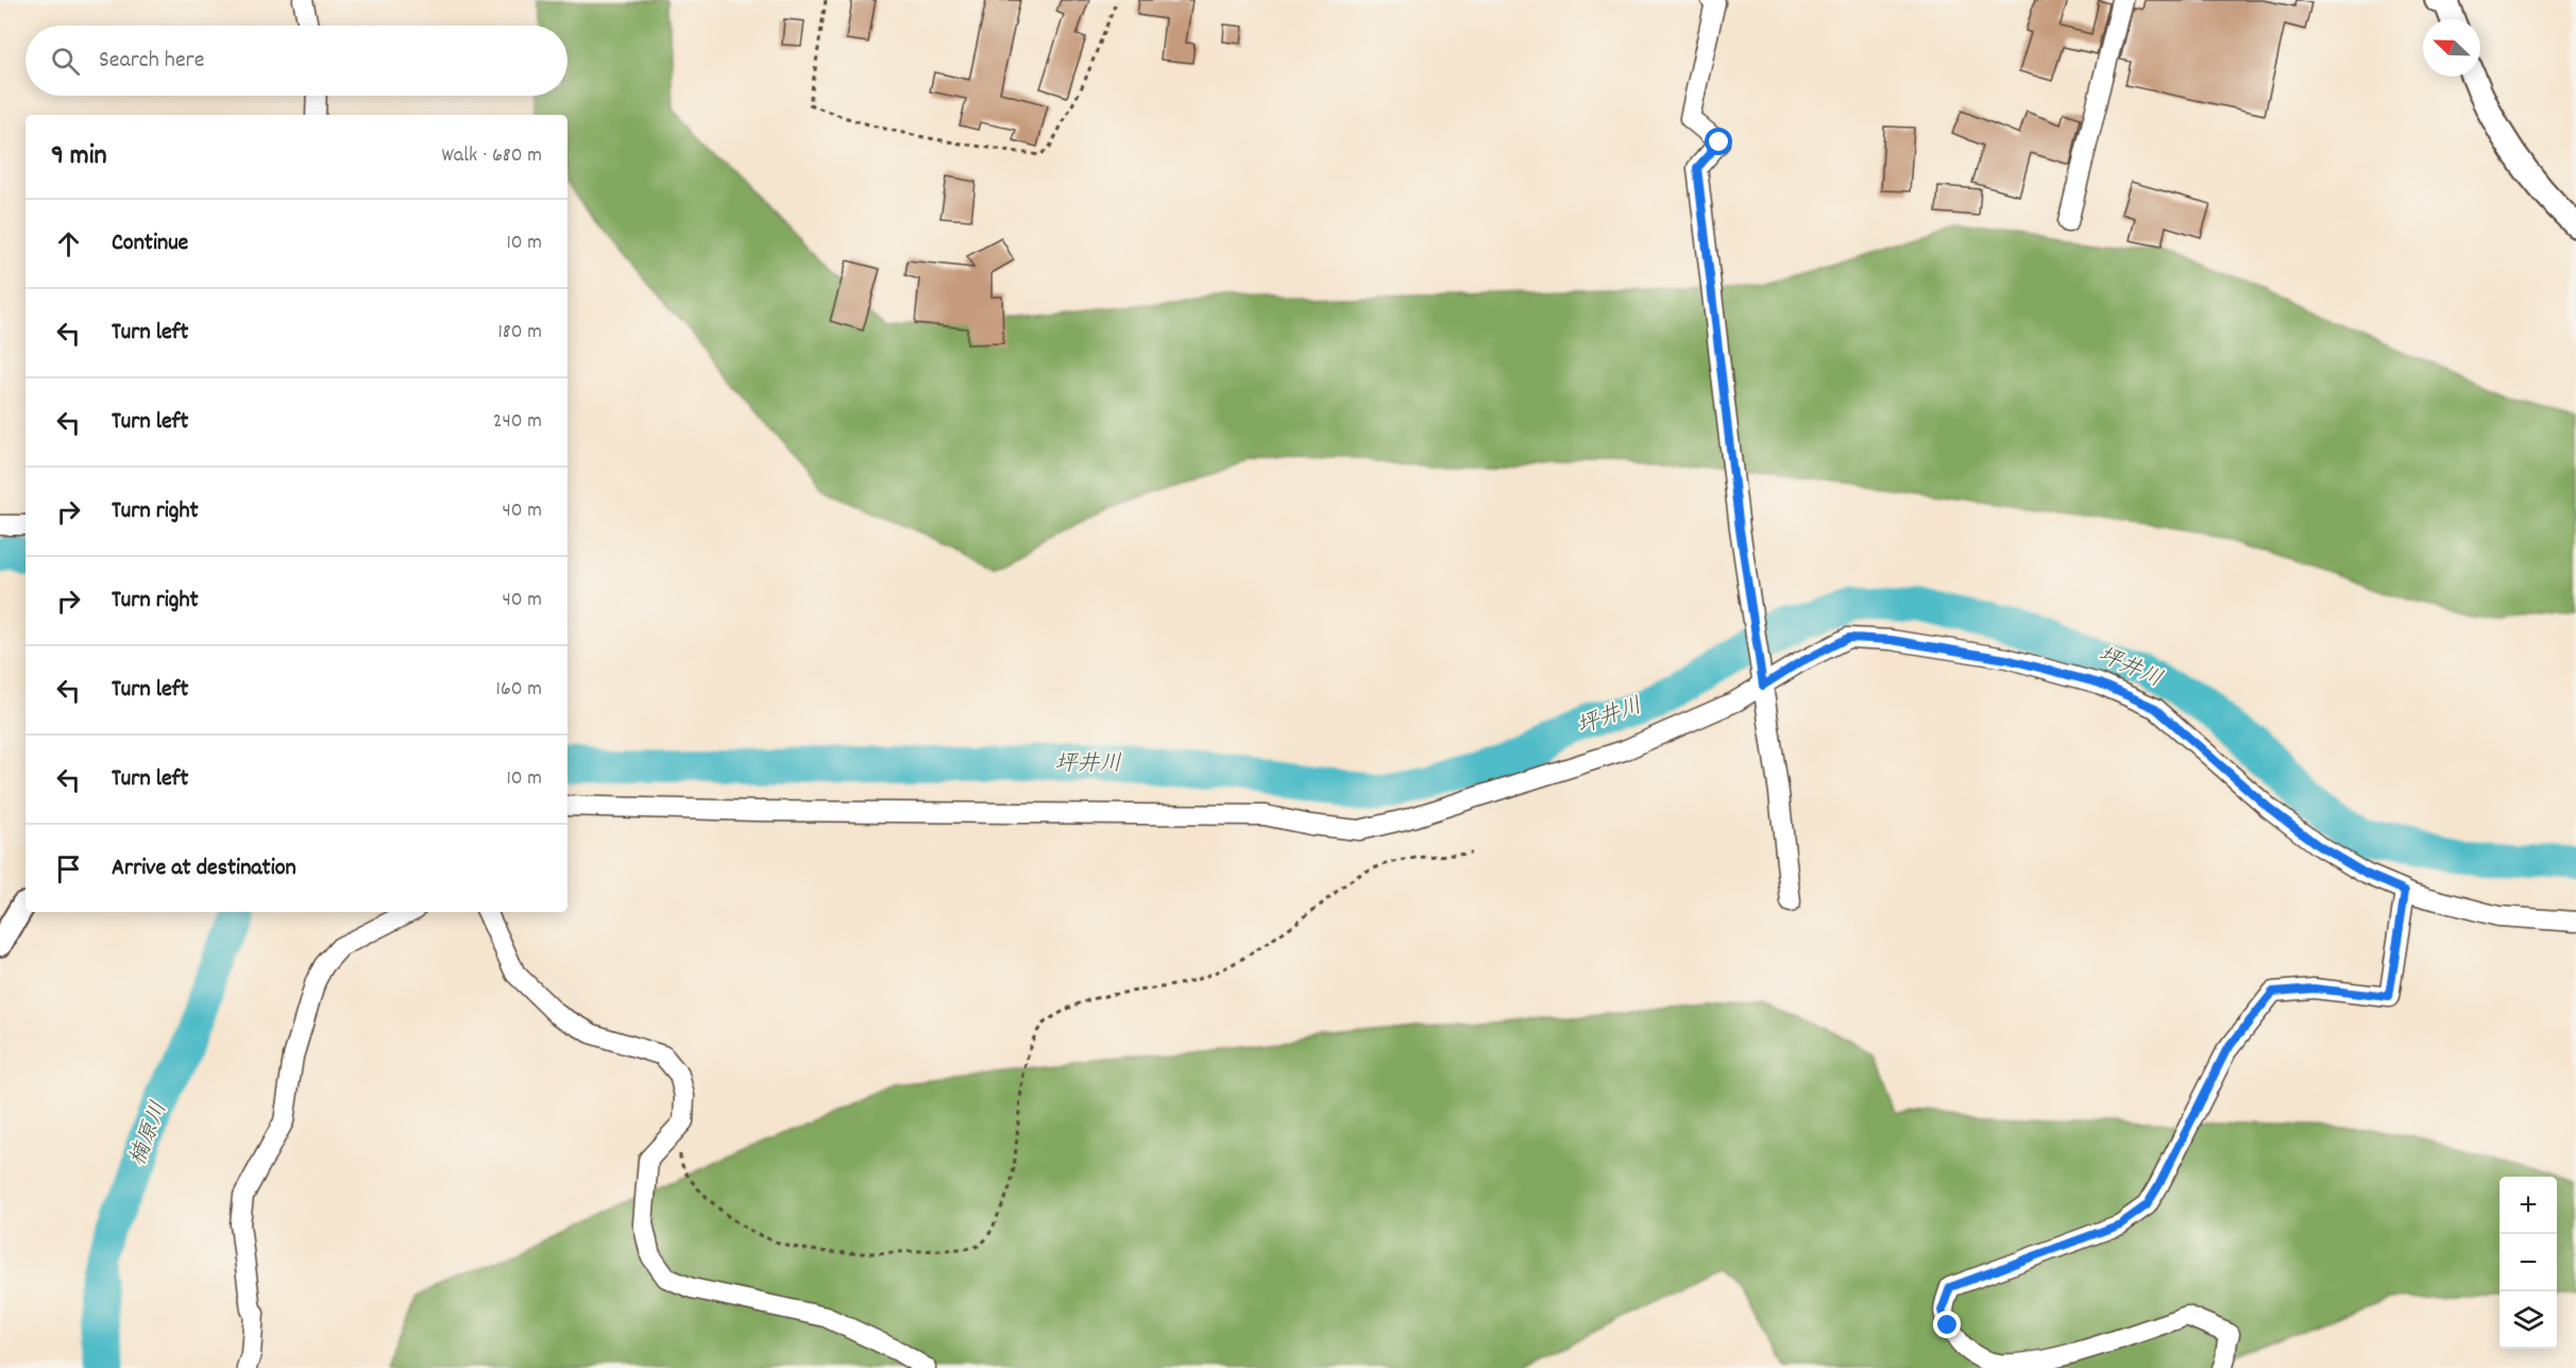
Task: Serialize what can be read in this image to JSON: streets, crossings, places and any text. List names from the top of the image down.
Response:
{
  "water": ["坪井川", "楠原川"],
  "north": "top left",
  "page": {
    "search": "Search here",
    "heading": ["9 min", "Walk · 680 m"],
    "list": [
      ["Continue", "10 m"],
      ["Turn left", "180 m"],
      ["Turn left", "240 m"],
      ["Turn right", "40 m"],
      ["Turn right", "40 m"],
      ["Turn left", "160 m"],
      ["Turn left", "10 m"],
      "Arrive at destination"
    ],
    "map_buttons": ["+", "−"]
  }
}
